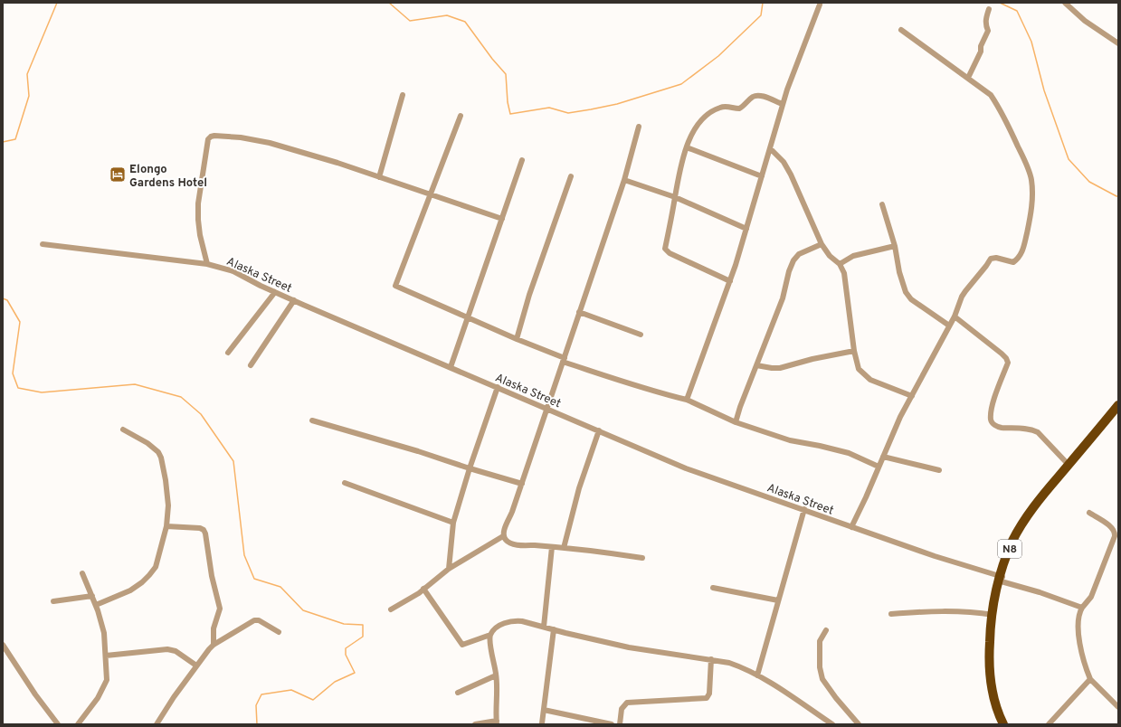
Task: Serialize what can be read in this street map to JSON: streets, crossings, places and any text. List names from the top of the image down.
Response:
{
  "streets": {
    "highway": ["N8"],
    "street": ["Alaska Street"]
  },
  "crossings": [
    ["Alaska Street", "N8"]
  ],
  "places": {
    "hotel": ["Elongo Gardens Hotel"]
  }
}
